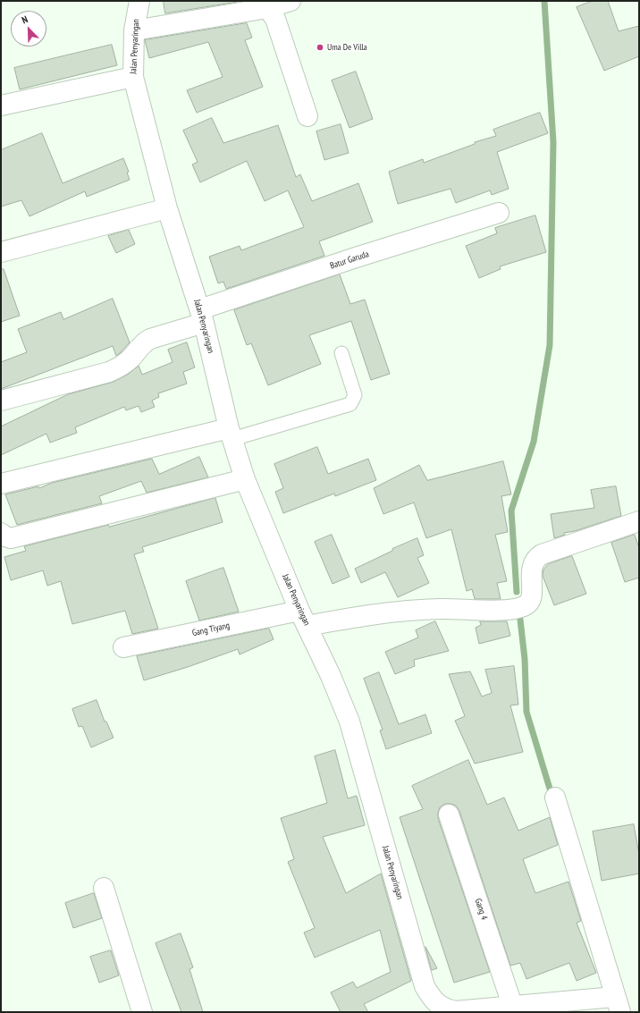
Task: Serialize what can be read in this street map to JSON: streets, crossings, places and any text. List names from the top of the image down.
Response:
{
  "streets": {
    "street": [
      "Jalan Penyaringan",
      "Batur Garuda",
      "Gang Tiyang",
      "Gang 4"
    ]
  },
  "crossings": [
    ["Jalan Penyaringan", "Batur Garuda"],
    ["Jalan Penyaringan", "Gang Tiyang"],
    ["Jalan Penyaringan", "Gang 4"]
  ],
  "places": ["Uma De Villa"],
  "north": "top left"
}
